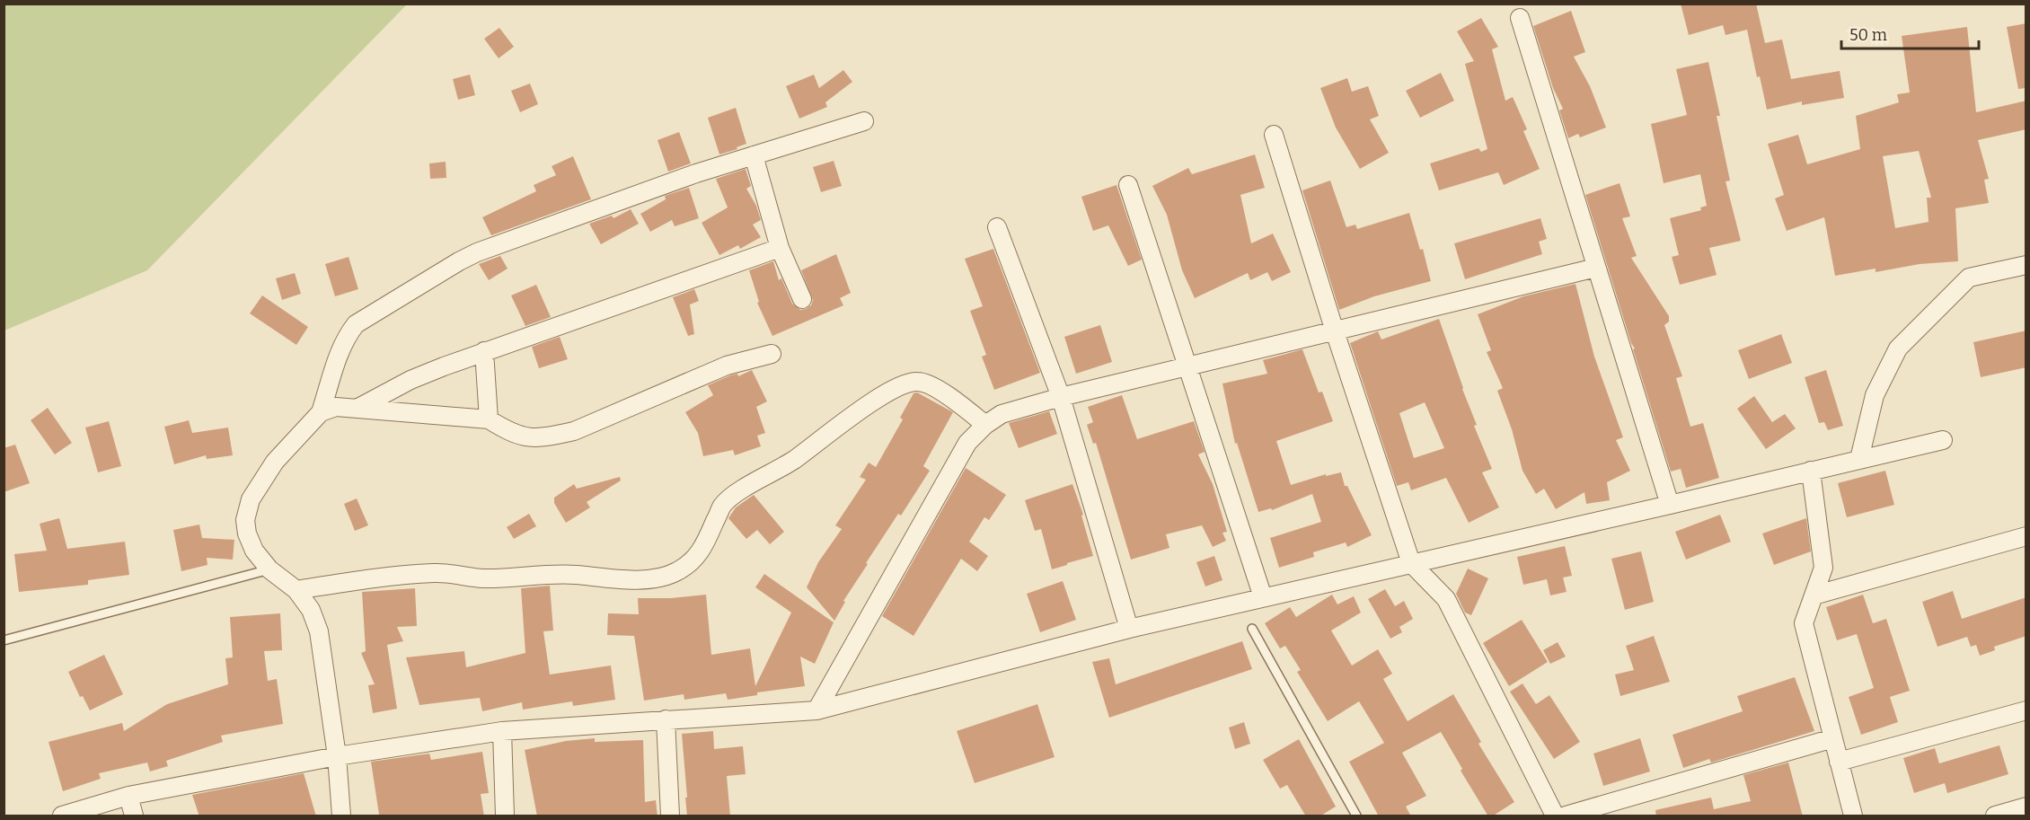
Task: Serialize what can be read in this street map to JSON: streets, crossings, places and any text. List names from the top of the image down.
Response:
{
  "scale_bar": "50 m"
}
